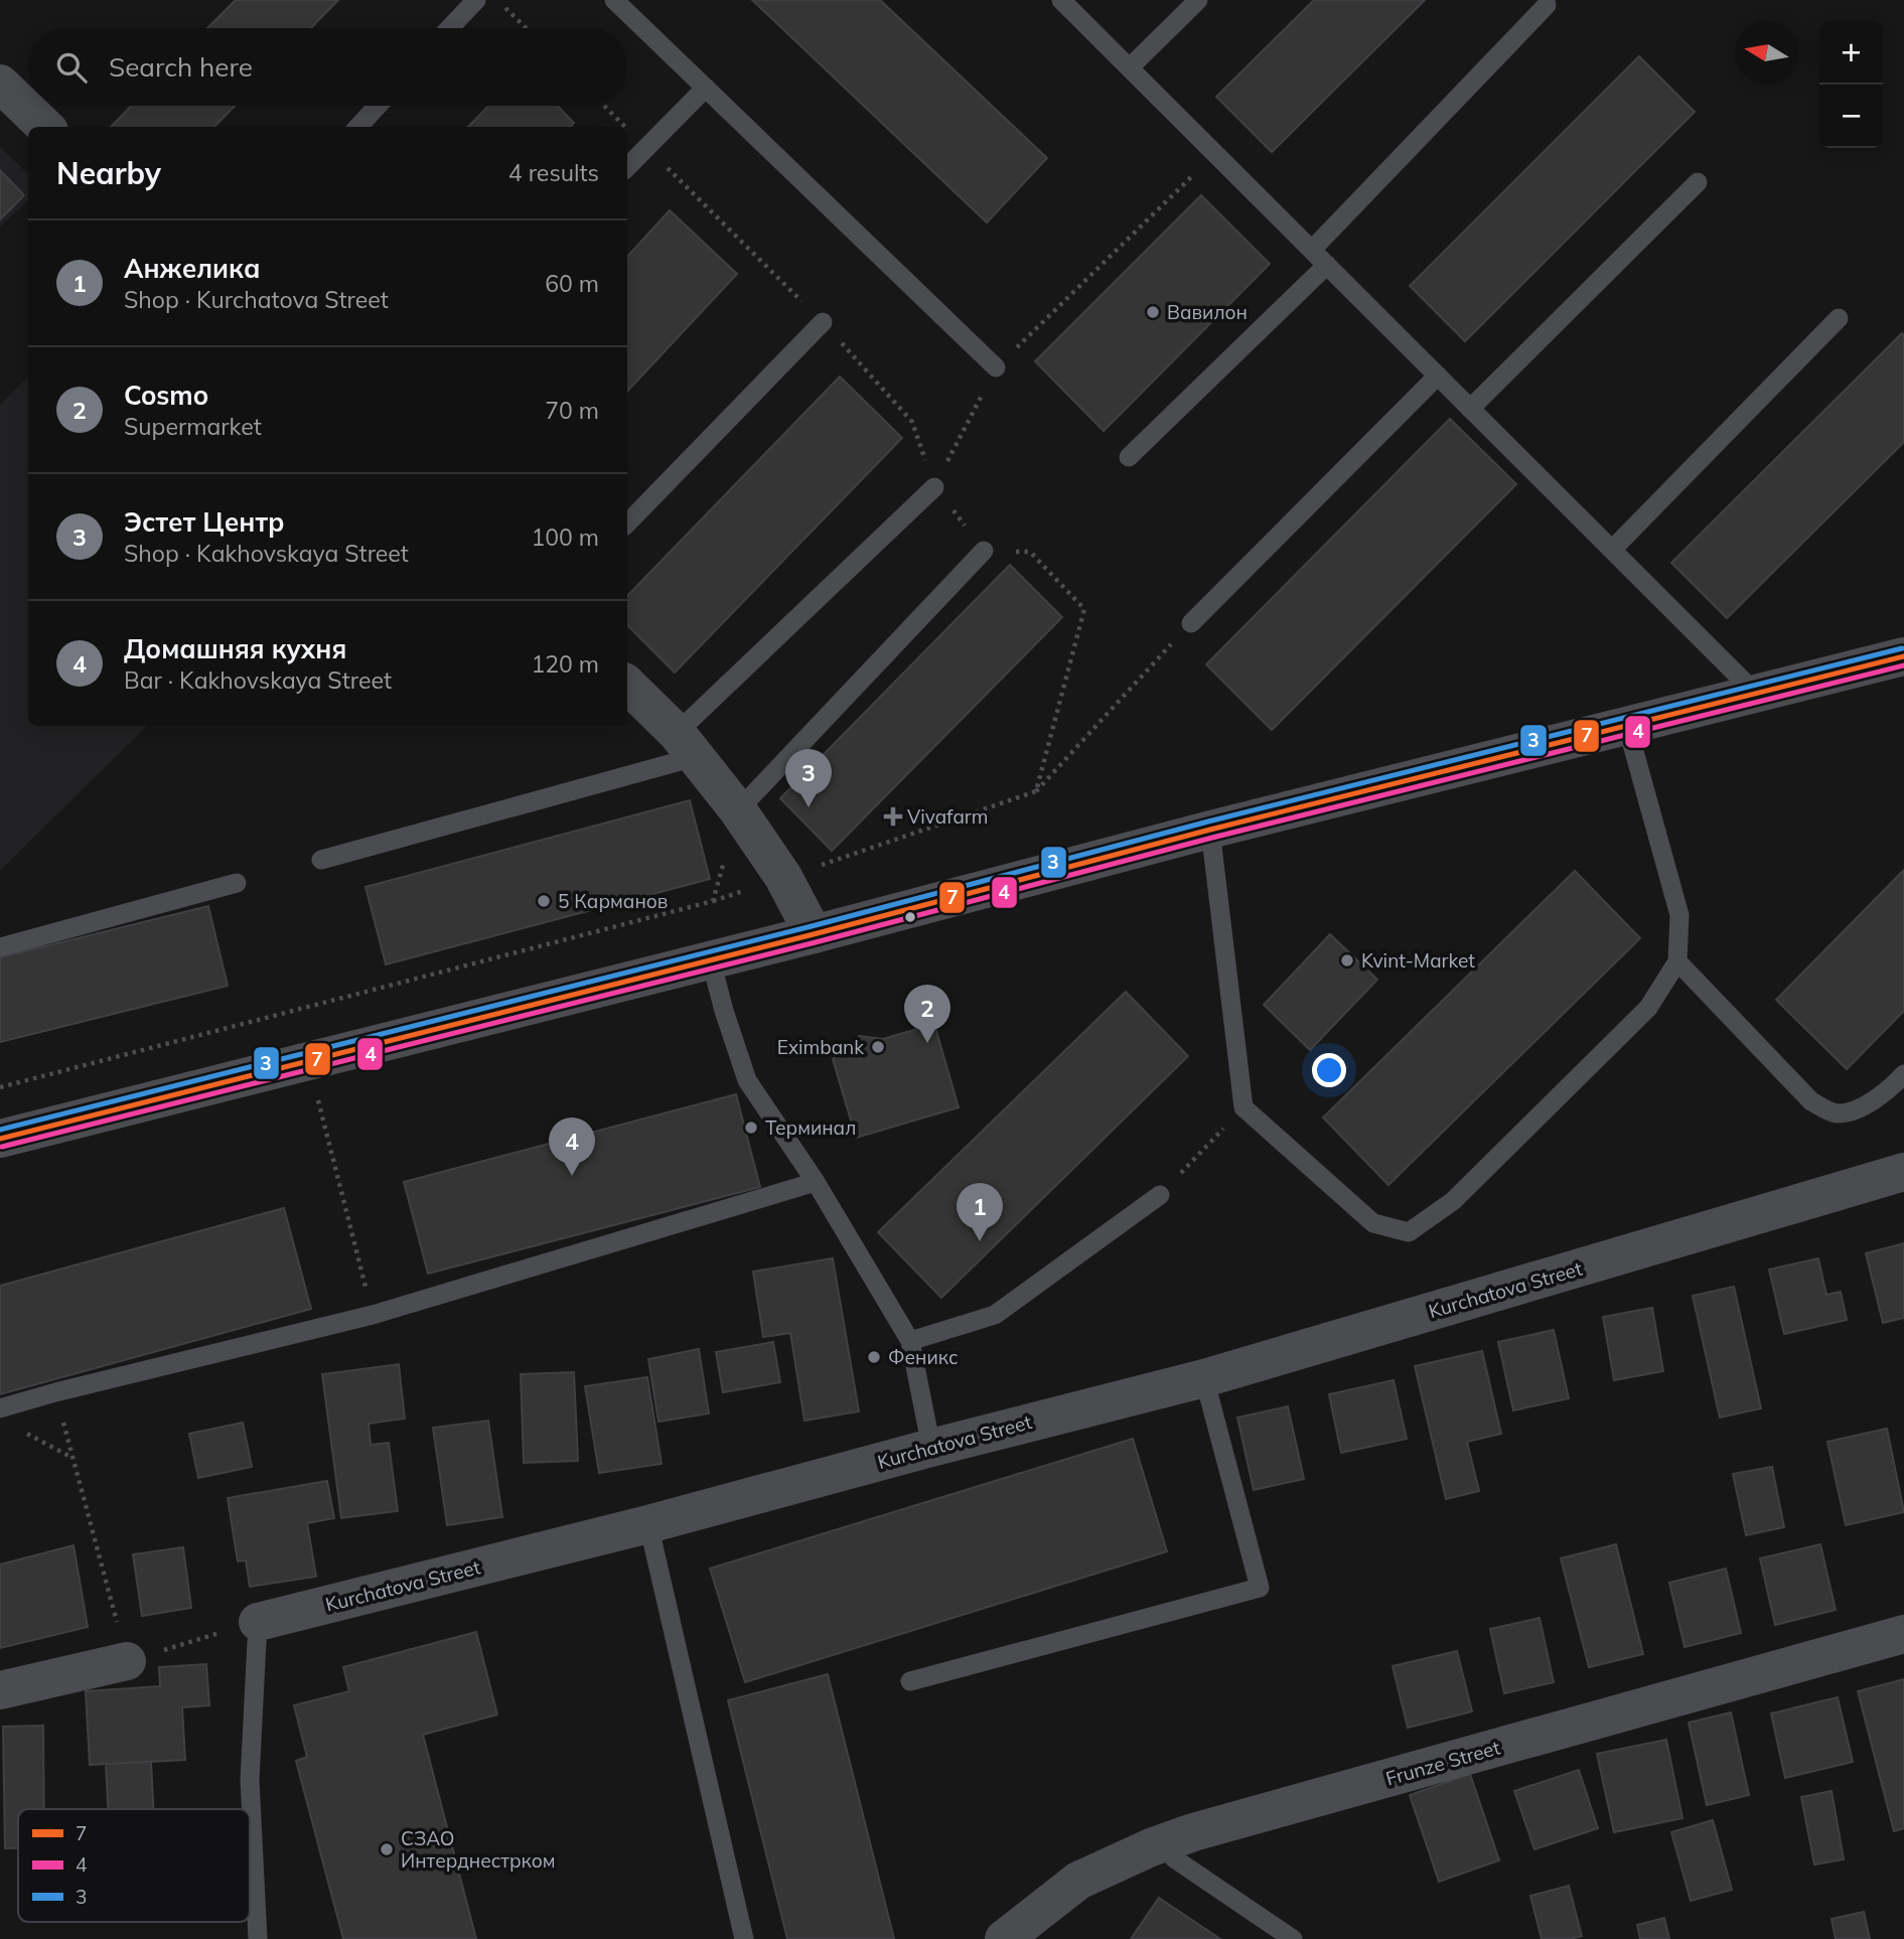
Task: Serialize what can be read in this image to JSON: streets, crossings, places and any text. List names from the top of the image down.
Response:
{
  "streets": {
    "street": ["Kurchatova Street", "Frunze Street"]
  },
  "places": {
    "other": [
      "Вавилон",
      "5 Карманов",
      "Kvint-Market",
      "Eximbank",
      "Терминал",
      "Феникс",
      "СЗАО Интерднестрком"
    ],
    "health": ["Vivafarm"]
  },
  "lines": ["transit line 3", "transit line 7", "transit line 4"],
  "legend": ["7", "4", "3"],
  "north": "left",
  "page": {
    "map_buttons": ["+", "−"],
    "search": "Search here",
    "heading": ["Nearby", "4 results"],
    "list": [
      {
        "mark": "1",
        "name": "Анжелика",
        "note": "Shop · Kurchatova Street",
        "value": "60 m"
      },
      {
        "mark": "2",
        "name": "Cosmo",
        "note": "Supermarket",
        "value": "70 m"
      },
      {
        "mark": "3",
        "name": "Эстет Центр",
        "note": "Shop · Kakhovskaya Street",
        "value": "100 m"
      },
      {
        "mark": "4",
        "name": "Домашняя кухня",
        "note": "Bar · Kakhovskaya Street",
        "value": "120 m"
      }
    ],
    "pins": [
      "3",
      "2",
      "4",
      "1"
    ]
  }
}
